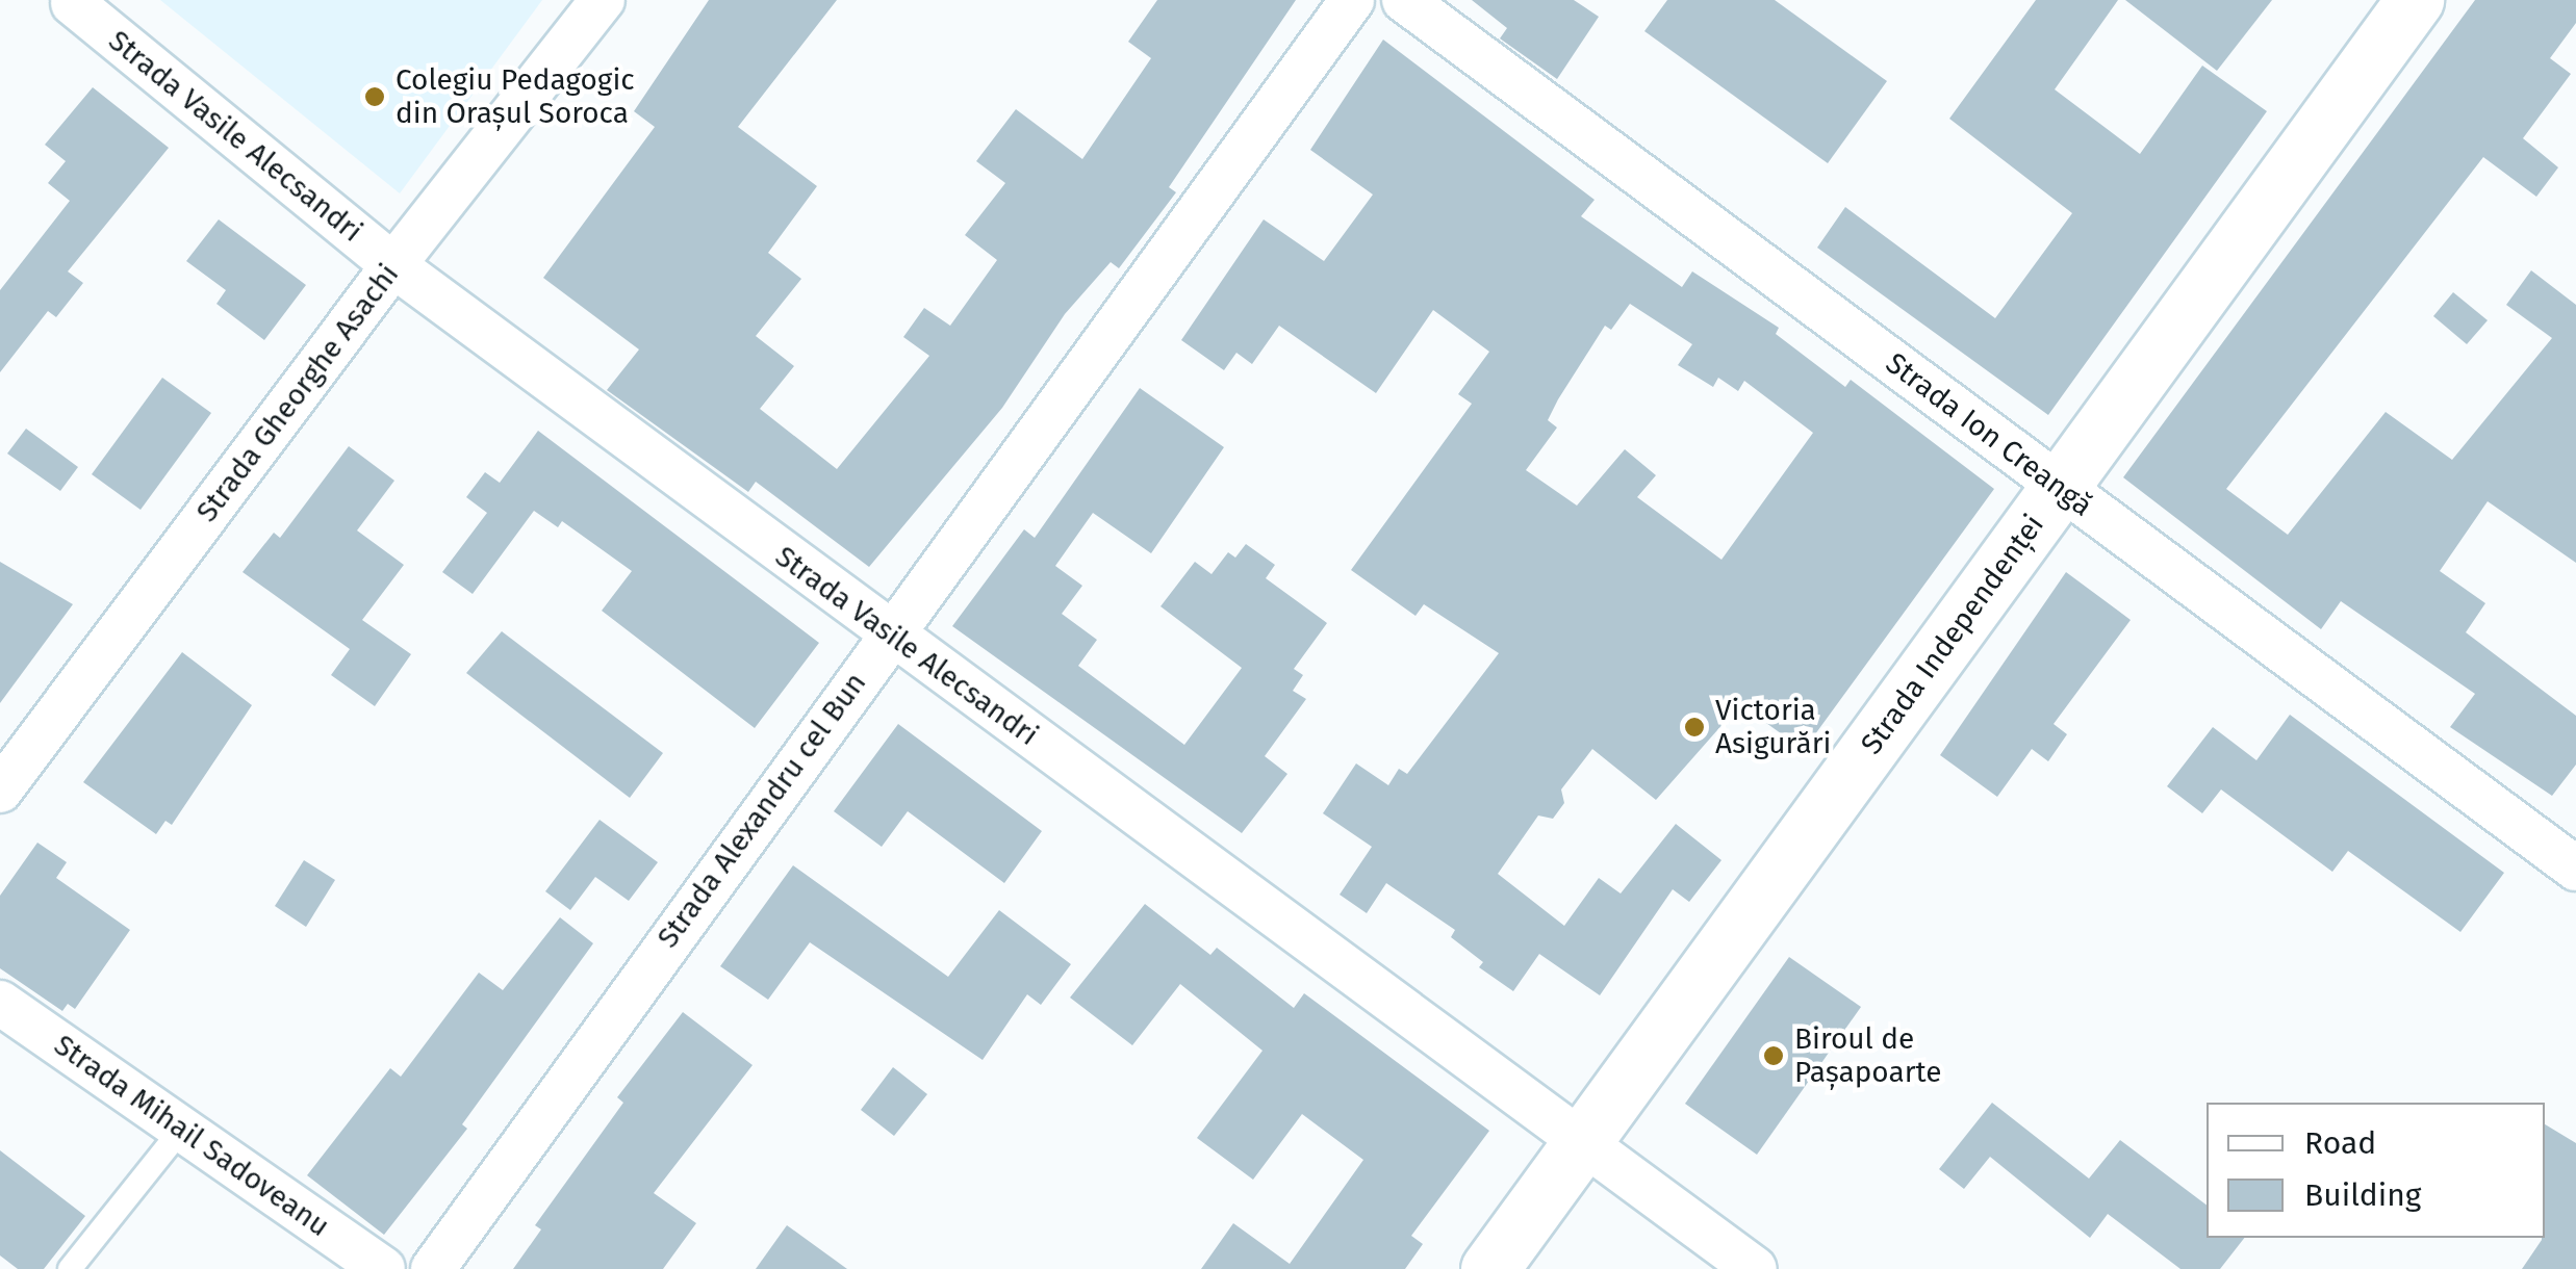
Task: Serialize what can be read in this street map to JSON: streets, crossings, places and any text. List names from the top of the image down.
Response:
{
  "streets": {
    "main road": ["Strada Independenței"],
    "street": [
      "Strada Vasile Alecsandri",
      "Strada Gheorghe Asachi",
      "Strada Ion Creangă",
      "Strada Alexandru cel Bun",
      "Strada Mihail Sadoveanu"
    ]
  },
  "crossings": [
    ["Strada Vasile Alecsandri", "Strada Gheorghe Asachi"],
    ["Strada Vasile Alecsandri", "Strada Independenței"],
    ["Strada Vasile Alecsandri", "Strada Alexandru cel Bun"],
    ["Strada Ion Creangă", "Strada Independenței"]
  ],
  "places": ["Colegiu Pedagogic din Orașul Soroca", "Victoria Asigurări", "Biroul de Pașapoarte"],
  "legend": ["Road", "Building"]
}
